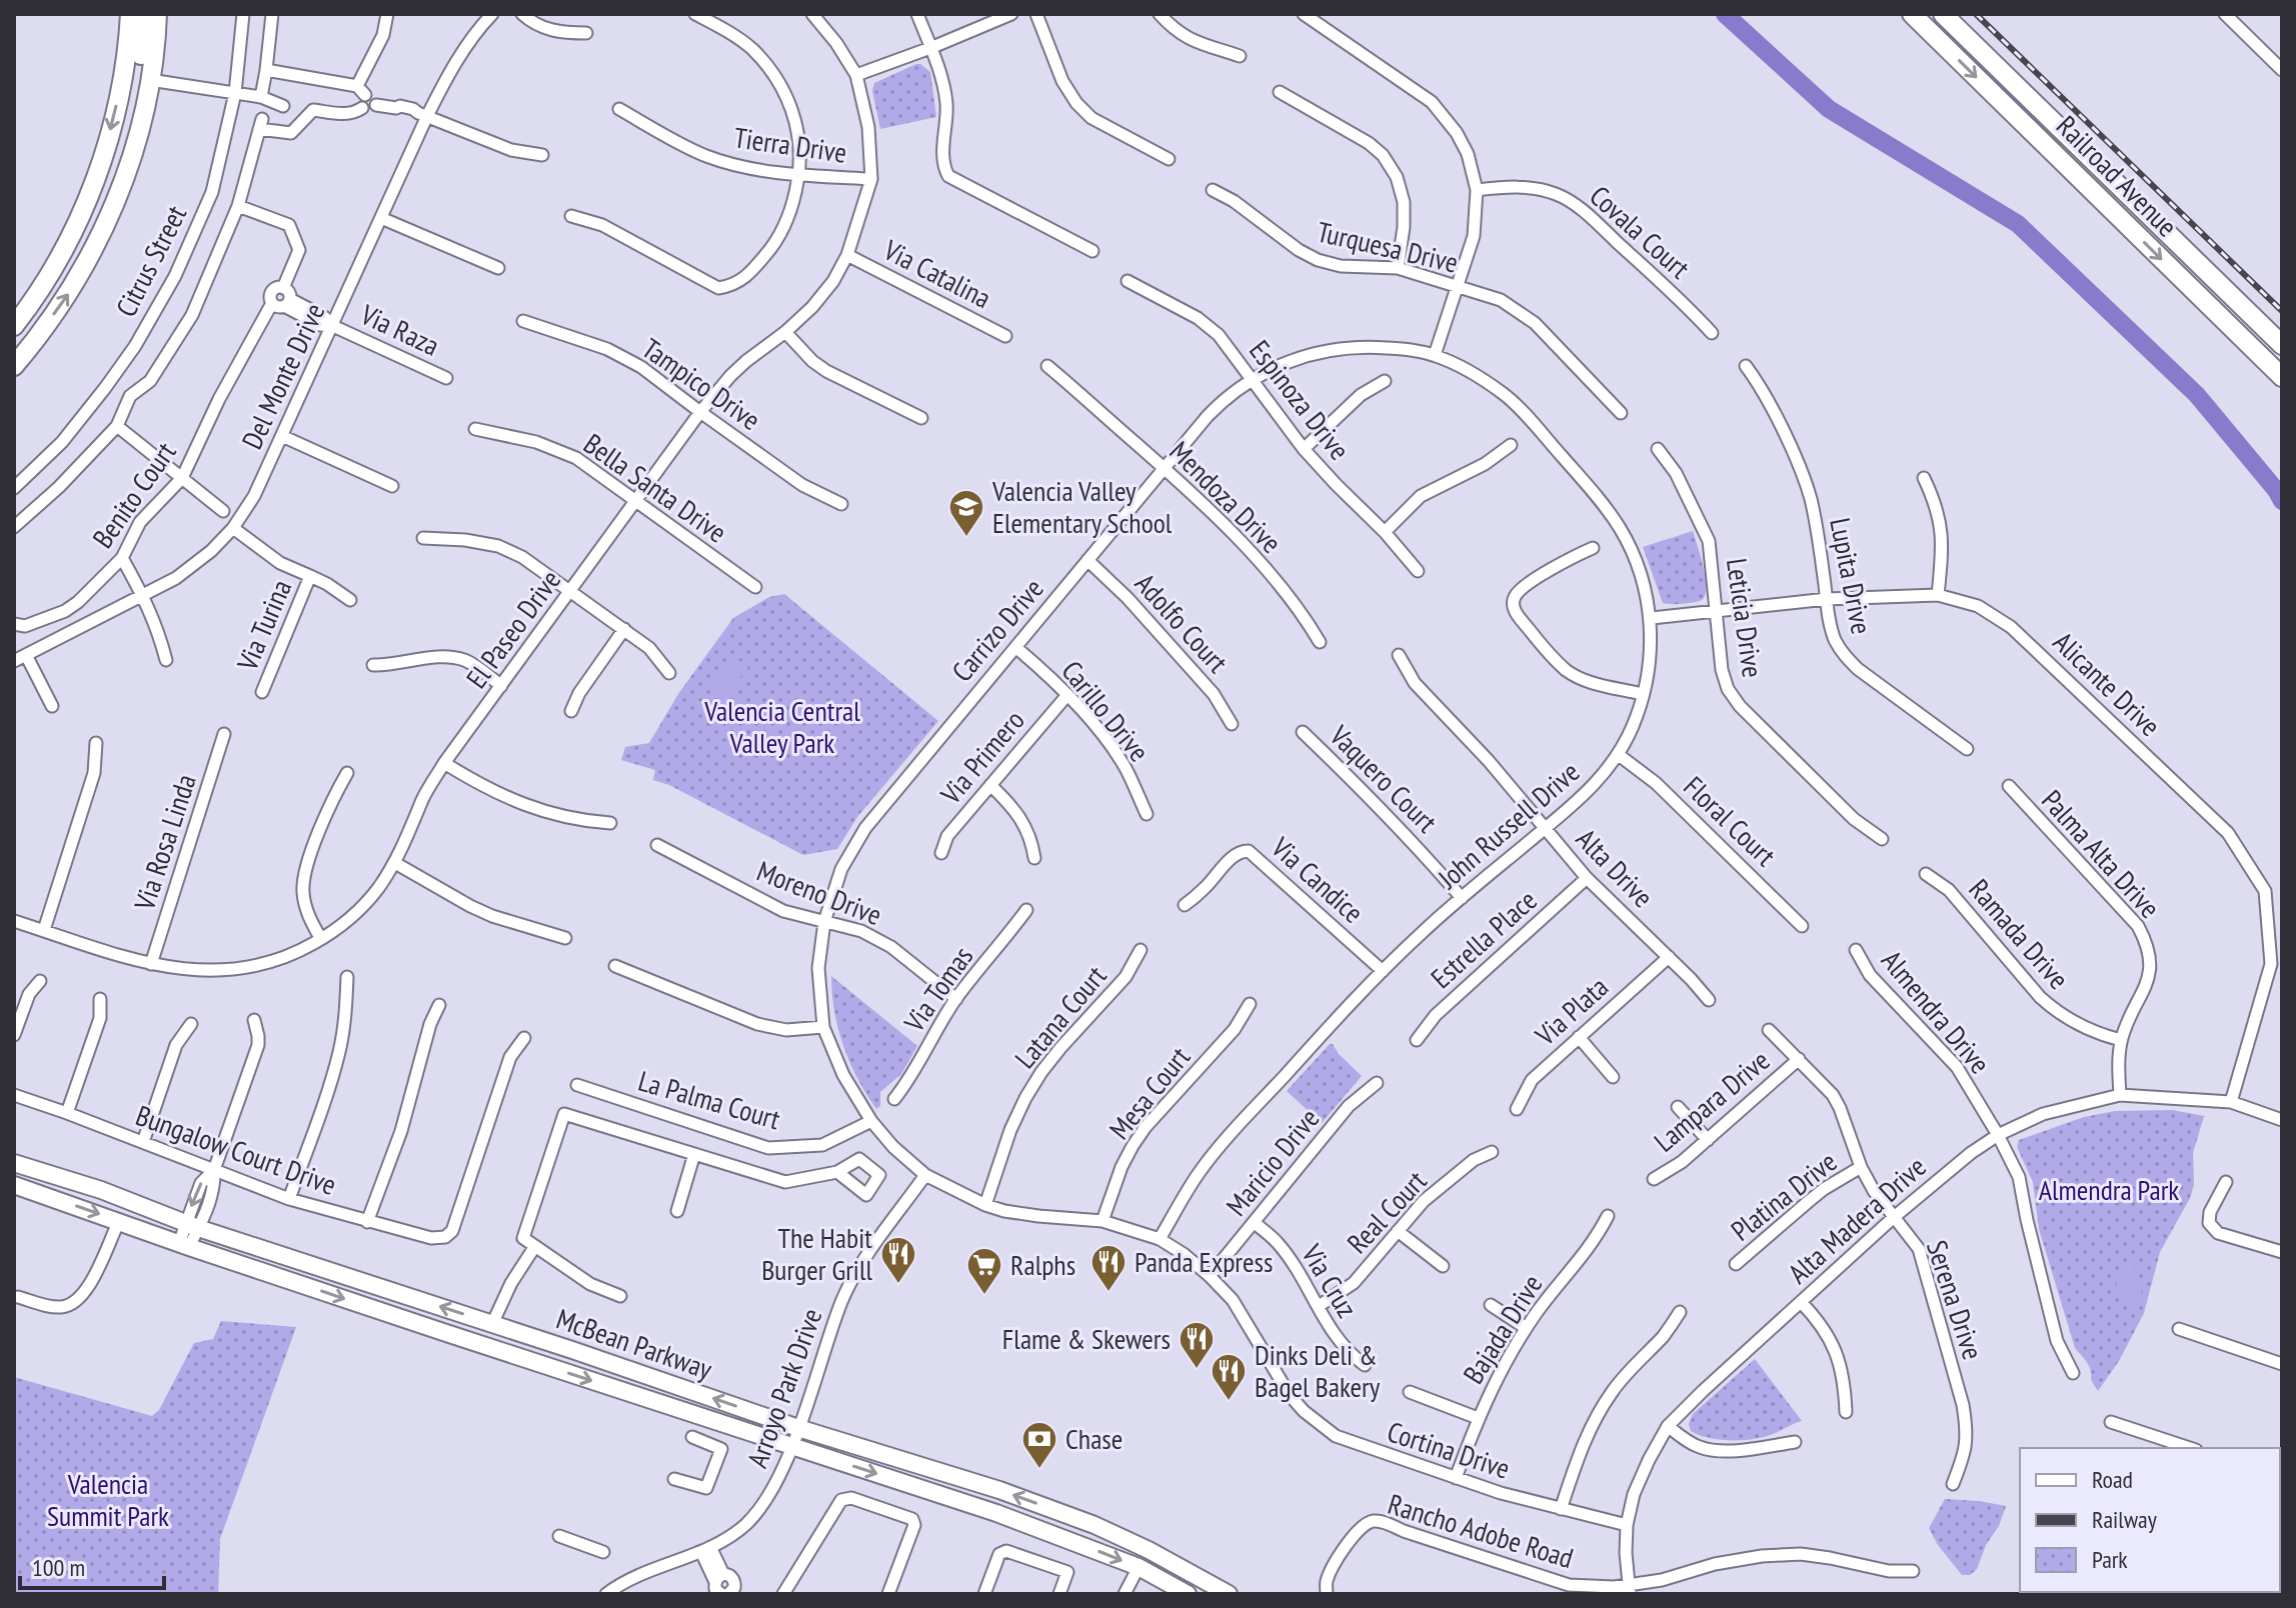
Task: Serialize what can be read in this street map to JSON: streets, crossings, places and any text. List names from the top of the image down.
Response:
{
  "streets": {
    "main road": ["Railroad Avenue", "McBean Parkway"],
    "street": [
      "Tierra Drive",
      "Covala Court",
      "Turquesa Drive",
      "Citrus Street",
      "Via Catalina",
      "Via Raza",
      "Del Monte Drive",
      "Tampico Drive",
      "Espinoza Drive",
      "Bella Santa Drive",
      "Benito Court",
      "Mendoza Drive",
      "Lupita Drive",
      "Leticia Drive",
      "Adolfo Court",
      "Via Turina",
      "El Paseo Drive",
      "Carrizo Drive",
      "Alicante Drive",
      "Carillo Drive",
      "Via Primero",
      "Vaquero Court",
      "Floral Court",
      "John Russell Drive",
      "Via Rosa Linda",
      "Palma Alta Drive",
      "Alta Drive",
      "Via Candice",
      "Moreno Drive",
      "Ramada Drive",
      "Estrella Place",
      "Via Tomas",
      "Via Plata",
      "Almendra Drive",
      "Latana Court",
      "Mesa Court",
      "La Palma Court",
      "Lampara Drive",
      "Bungalow Court Drive",
      "Maricio Drive",
      "Platina Drive",
      "Real Court",
      "Alta Madera Drive",
      "Via Cruz",
      "Serena Drive",
      "Bajada Drive",
      "Arroyo Park Drive",
      "Cortina Drive",
      "Rancho Adobe Road"
    ]
  },
  "crossings": [
    ["Tierra Drive", "El Paseo Drive"],
    ["Via Catalina", "El Paseo Drive"],
    ["Via Raza", "Del Monte Drive"],
    ["Via Raza", "Benito Court"],
    ["Tampico Drive", "El Paseo Drive"],
    ["Espinoza Drive", "Carrizo Drive"],
    ["Bella Santa Drive", "El Paseo Drive"],
    ["Mendoza Drive", "Carrizo Drive"],
    ["Lupita Drive", "Alicante Drive"],
    ["Leticia Drive", "Alicante Drive"],
    ["Adolfo Court", "Carrizo Drive"],
    ["El Paseo Drive", "Via Rosa Linda"],
    ["Carrizo Drive", "Carillo Drive"],
    ["Carrizo Drive", "John Russell Drive"],
    ["Carrizo Drive", "Moreno Drive"],
    ["Carrizo Drive", "La Palma Court"],
    ["Carrizo Drive", "Arroyo Park Drive"],
    ["Carrizo Drive", "Cortina Drive"],
    ["Alicante Drive", "John Russell Drive"],
    ["Alicante Drive", "Alta Madera Drive"],
    ["Carillo Drive", "Via Primero"],
    ["Vaquero Court", "John Russell Drive"],
    ["Floral Court", "John Russell Drive"],
    ["John Russell Drive", "Alta Drive"],
    ["John Russell Drive", "Via Candice"],
    ["John Russell Drive", "Cortina Drive"],
    ["Palma Alta Drive", "Ramada Drive"],
    ["Palma Alta Drive", "Alta Madera Drive"],
    ["Alta Drive", "Estrella Place"],
    ["Alta Drive", "Via Plata"],
    ["Moreno Drive", "Via Tomas"],
    ["Almendra Drive", "Alta Madera Drive"],
    ["Latana Court", "Cortina Drive"],
    ["Mesa Court", "Cortina Drive"],
    ["Lampara Drive", "Serena Drive"],
    ["Maricio Drive", "Via Cruz"],
    ["Maricio Drive", "Cortina Drive"],
    ["Platina Drive", "Serena Drive"],
    ["Real Court", "Via Cruz"],
    ["Alta Madera Drive", "Serena Drive"],
    ["Alta Madera Drive", "Cortina Drive"],
    ["Alta Madera Drive", "Rancho Adobe Road"],
    ["Bajada Drive", "Cortina Drive"],
    ["McBean Parkway", "Arroyo Park Drive"],
    ["Arroyo Park Drive", "Cortina Drive"]
  ],
  "parks": ["Valencia Central Valley Park", "Almendra Park", "Valencia Summit Park"],
  "places": {
    "school or university": ["Valencia Valley Elementary School"],
    "restaurant": [
      "The Habit Burger Grill",
      "Panda Express",
      "Flame & Skewers",
      "Dinks Deli & Bagel Bakery"
    ],
    "supermarket": ["Ralphs"],
    "bank": ["Chase"]
  },
  "legend": ["Road", "Railway", "Park"],
  "scale_bar": "100 m"
}
